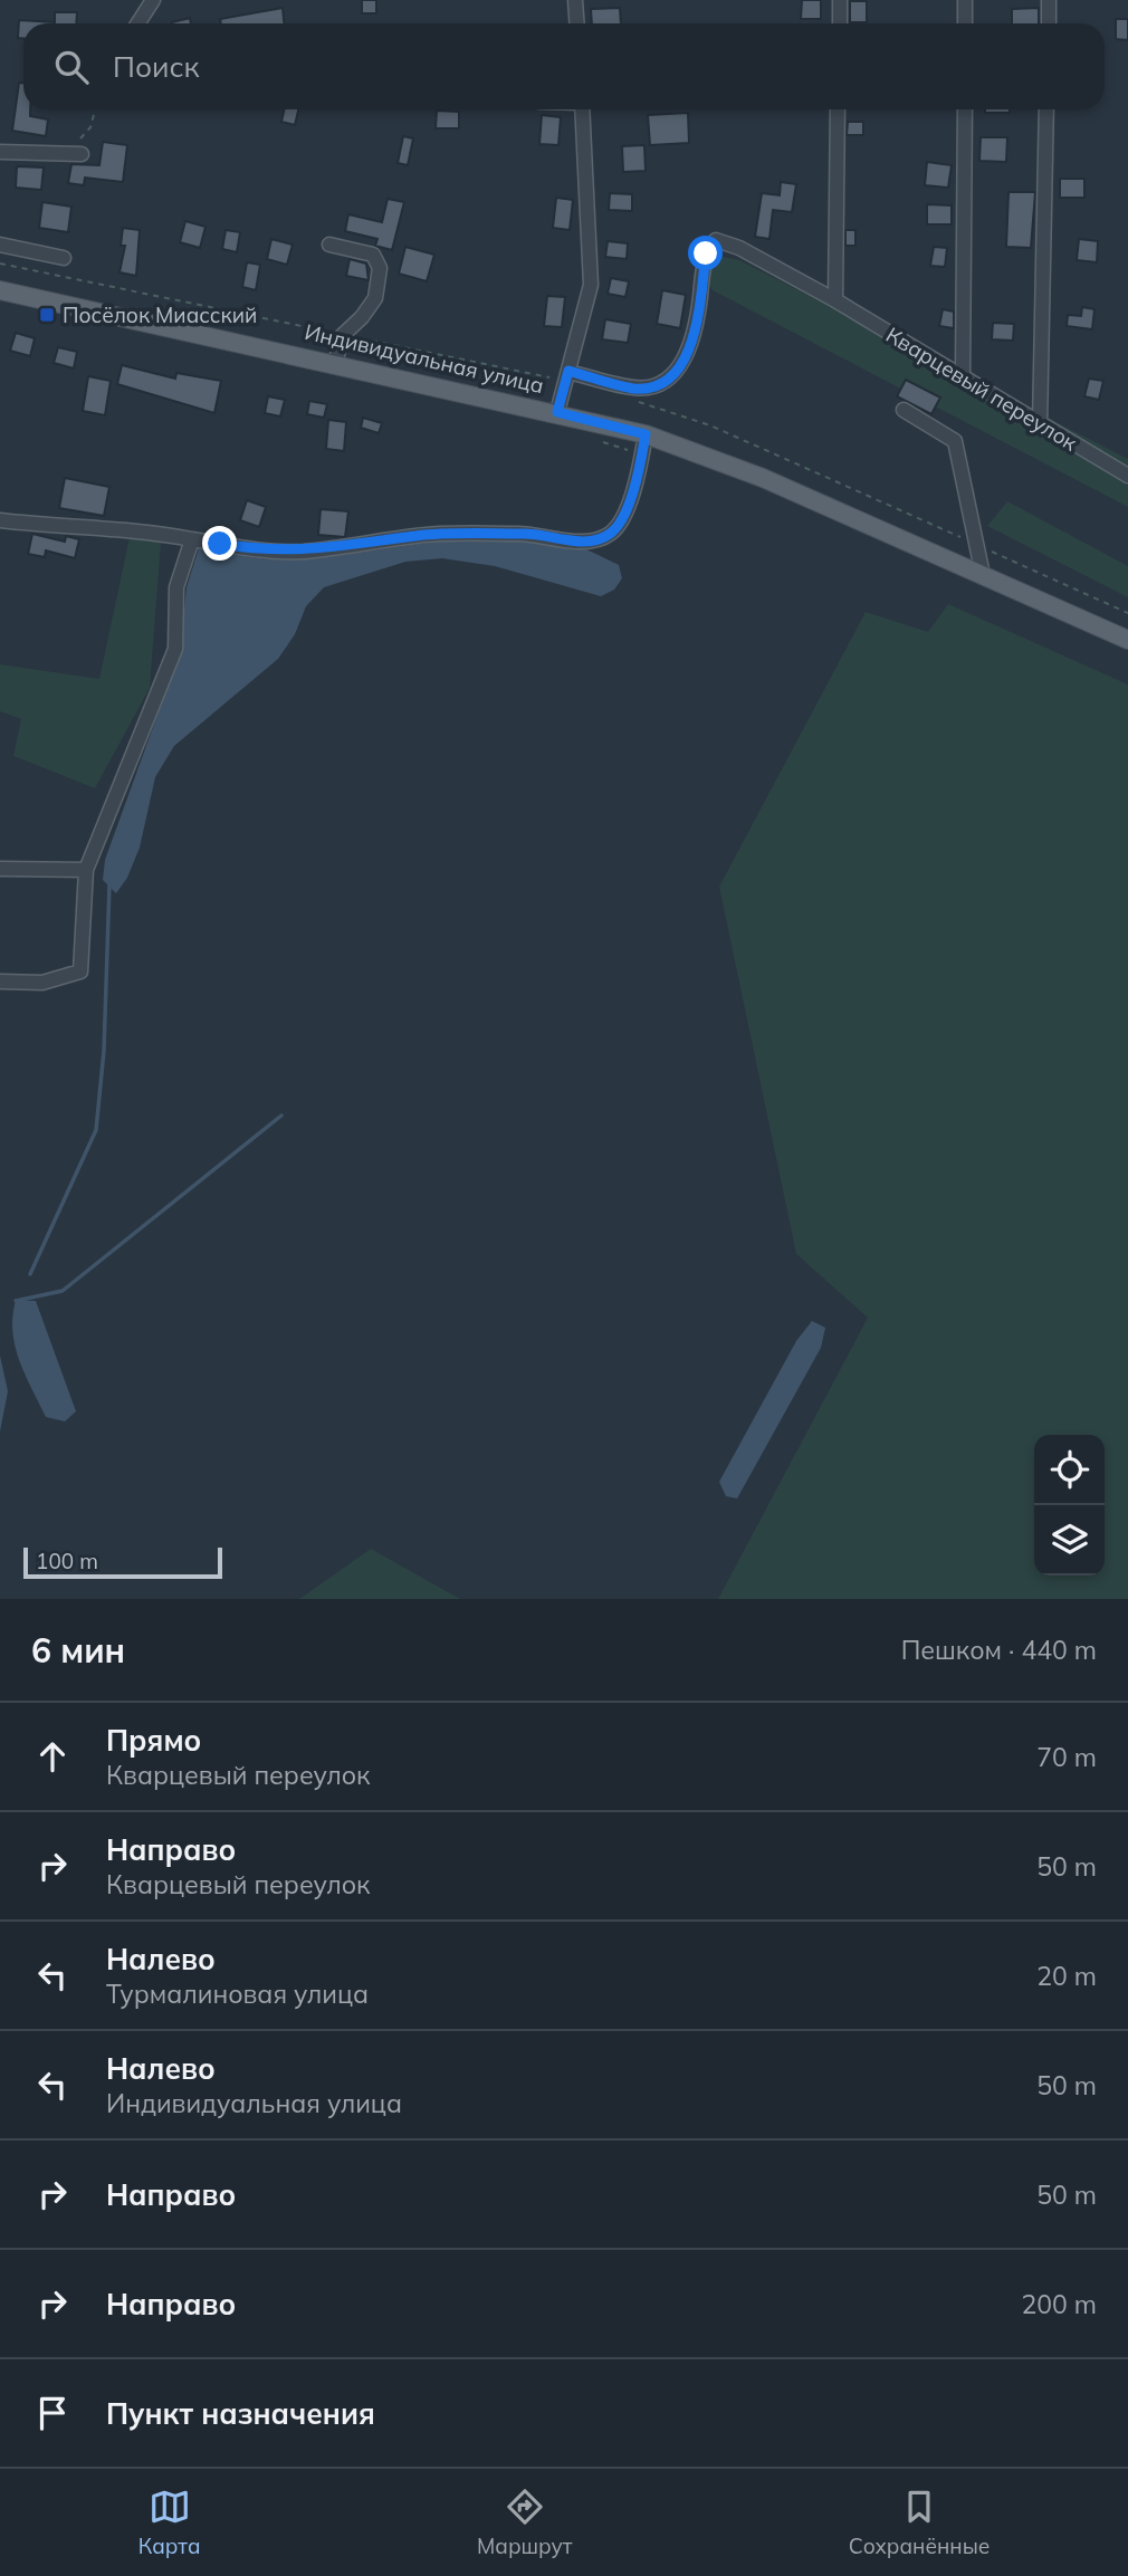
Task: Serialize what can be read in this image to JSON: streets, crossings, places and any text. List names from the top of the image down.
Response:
{
  "streets": {
    "main road": ["Индивидуальная улица"],
    "street": ["Кварцевый переулок"]
  },
  "places": {
    "transit": ["Посёлок Миасский"]
  },
  "scale_bar": "100 m",
  "page": {
    "search": "Поиск",
    "scale": "100 m",
    "heading": ["6 мин", "Пешком · 440 m"],
    "list": [
      ["Прямо", "Кварцевый переулок", "70 m"],
      ["Направо", "Кварцевый переулок", "50 m"],
      ["Налево", "Турмалиновая улица", "20 m"],
      ["Налево", "Индивидуальная улица", "50 m"],
      ["Направо", "50 m"],
      ["Направо", "200 m"],
      "Пункт назначения"
    ],
    "nav": ["Карта", "Маршрут", "Сохранённые"]
  }
}
